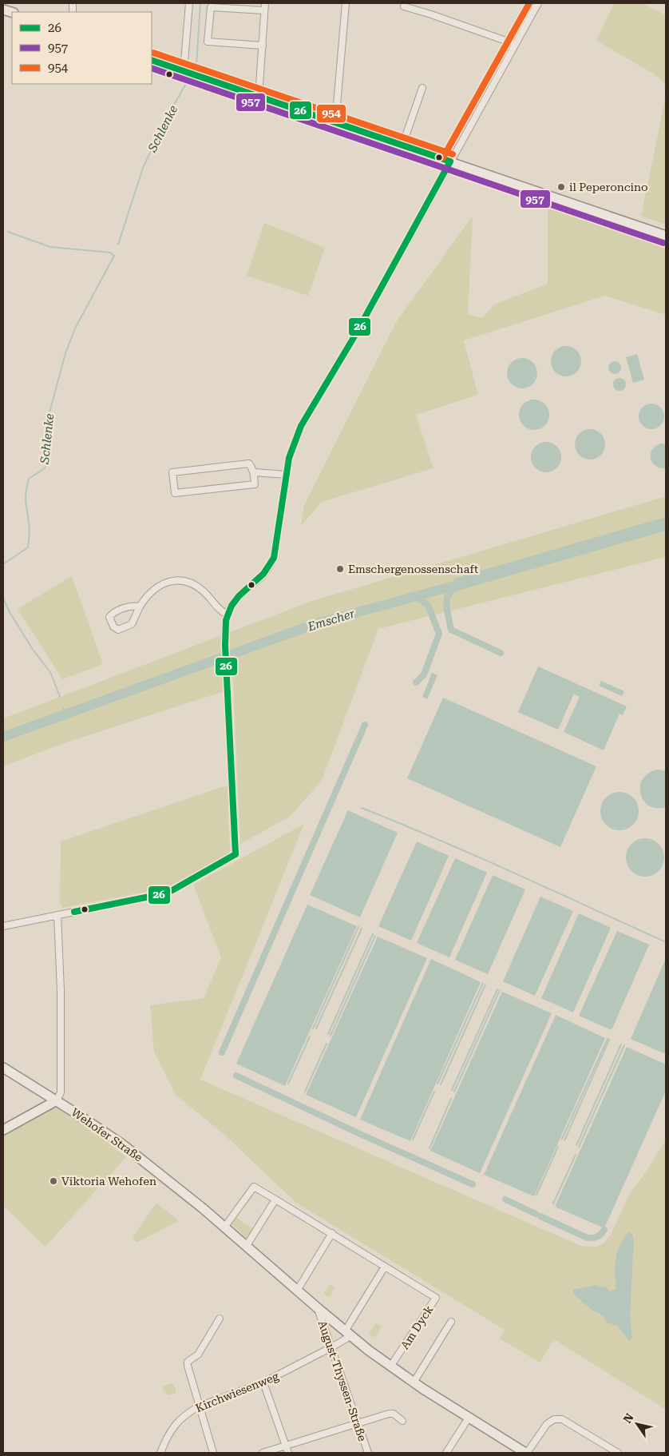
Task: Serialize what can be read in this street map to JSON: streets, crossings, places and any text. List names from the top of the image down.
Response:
{
  "streets": {
    "main road": ["Wehofer Straße"],
    "street": ["Am Dyck", "August-Thyssen-Straße", "Kirchwiesenweg"]
  },
  "crossings": [
    ["Wehofer Straße", "Am Dyck"],
    ["August-Thyssen-Straße", "Kirchwiesenweg"]
  ],
  "water": ["Schlenke", "Emscher"],
  "places": ["il Peperoncino", "Emschergenossenschaft", "Viktoria Wehofen"],
  "lines": ["transit line 954", "transit line 26", "transit line 957"],
  "legend": ["26", "957", "954"],
  "north": "top left"
}
